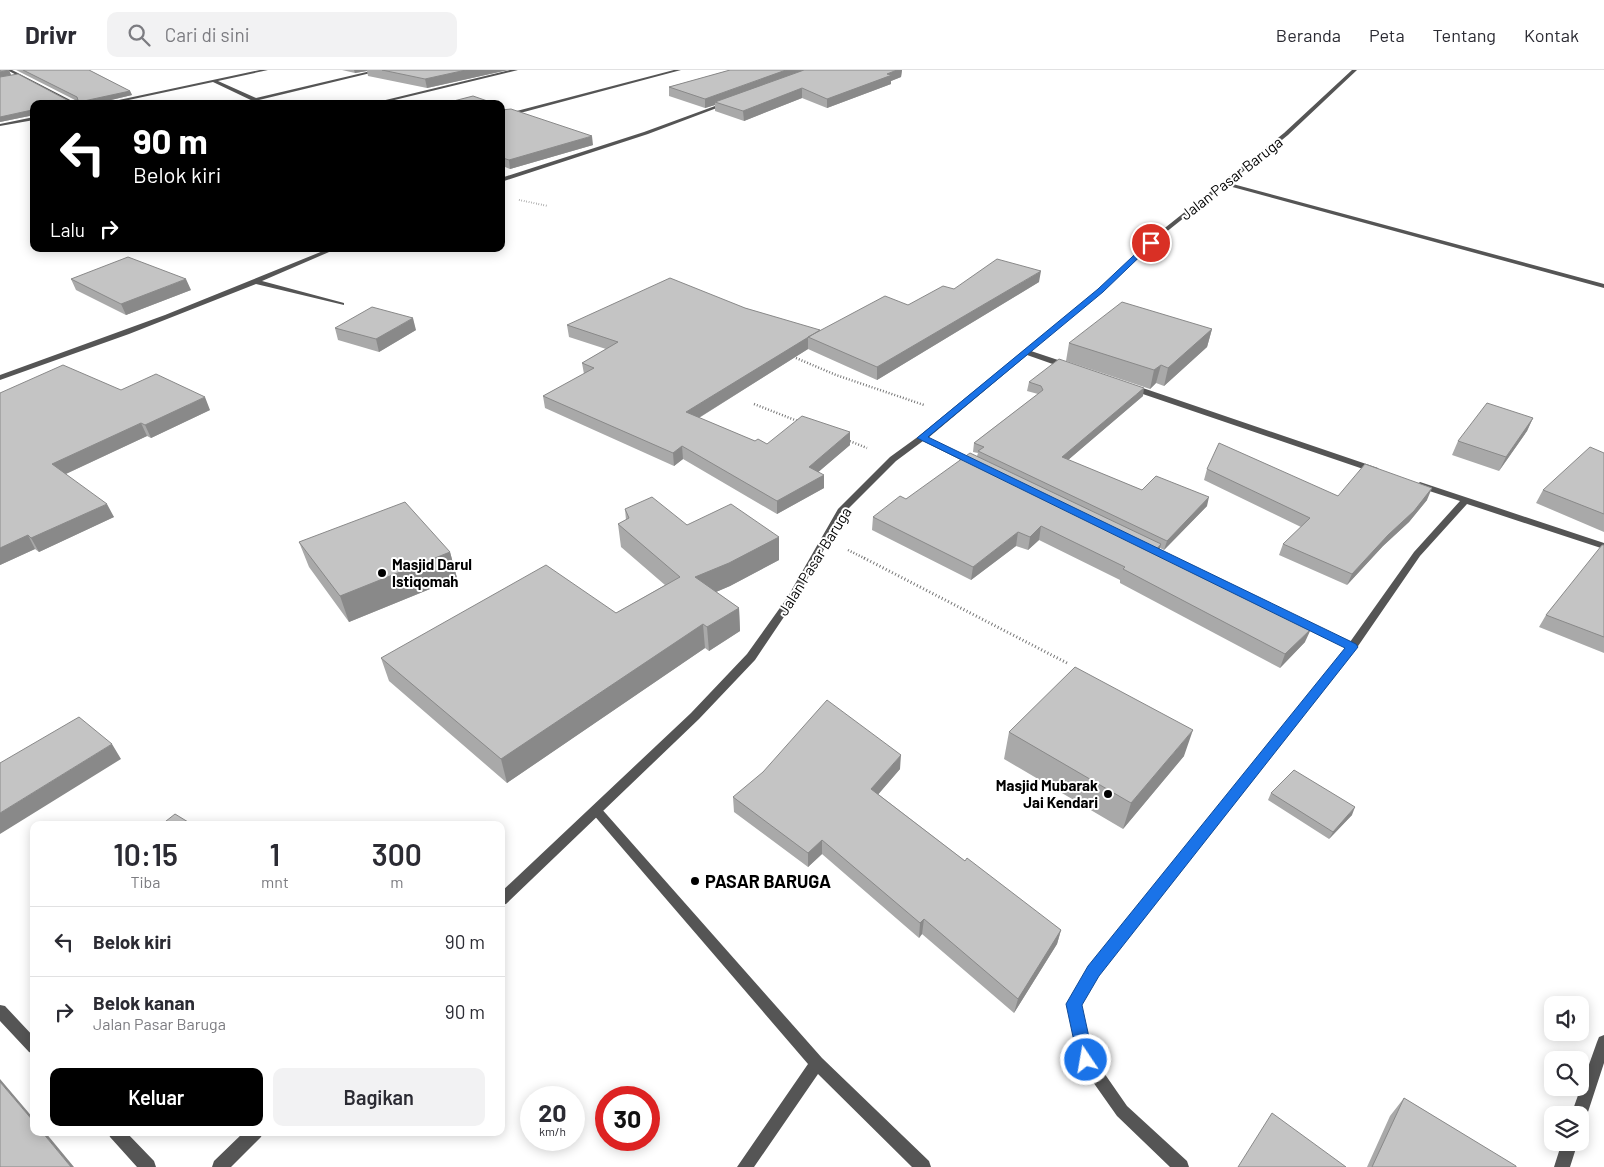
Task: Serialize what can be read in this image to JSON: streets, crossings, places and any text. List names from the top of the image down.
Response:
{
  "streets": {
    "street": ["Jalan Pasar Baruga"]
  },
  "places": ["Masjid Darul Istiqomah", "Masjid Mubarak Jai Kendari", "PASAR BARUGA"],
  "page": {
    "header": "Drivr",
    "search": "Cari di sini",
    "nav": [
      "Beranda",
      "Peta",
      "Tentang",
      "Kontak"
    ],
    "turn": ["90 m", "Belok kiri"],
    "then": "Lalu",
    "eta": [
      "10:15",
      "Tiba",
      "1",
      "mnt",
      "300",
      "m"
    ],
    "list": [
      {
        "name": "Belok kiri",
        "value": "90 m"
      },
      {
        "name": "Belok kanan",
        "note": "Jalan Pasar Baruga",
        "value": "90 m"
      }
    ],
    "buttons": ["Keluar", "Bagikan"],
    "speed": "20 km/h",
    "limit": "30"
  }
}
